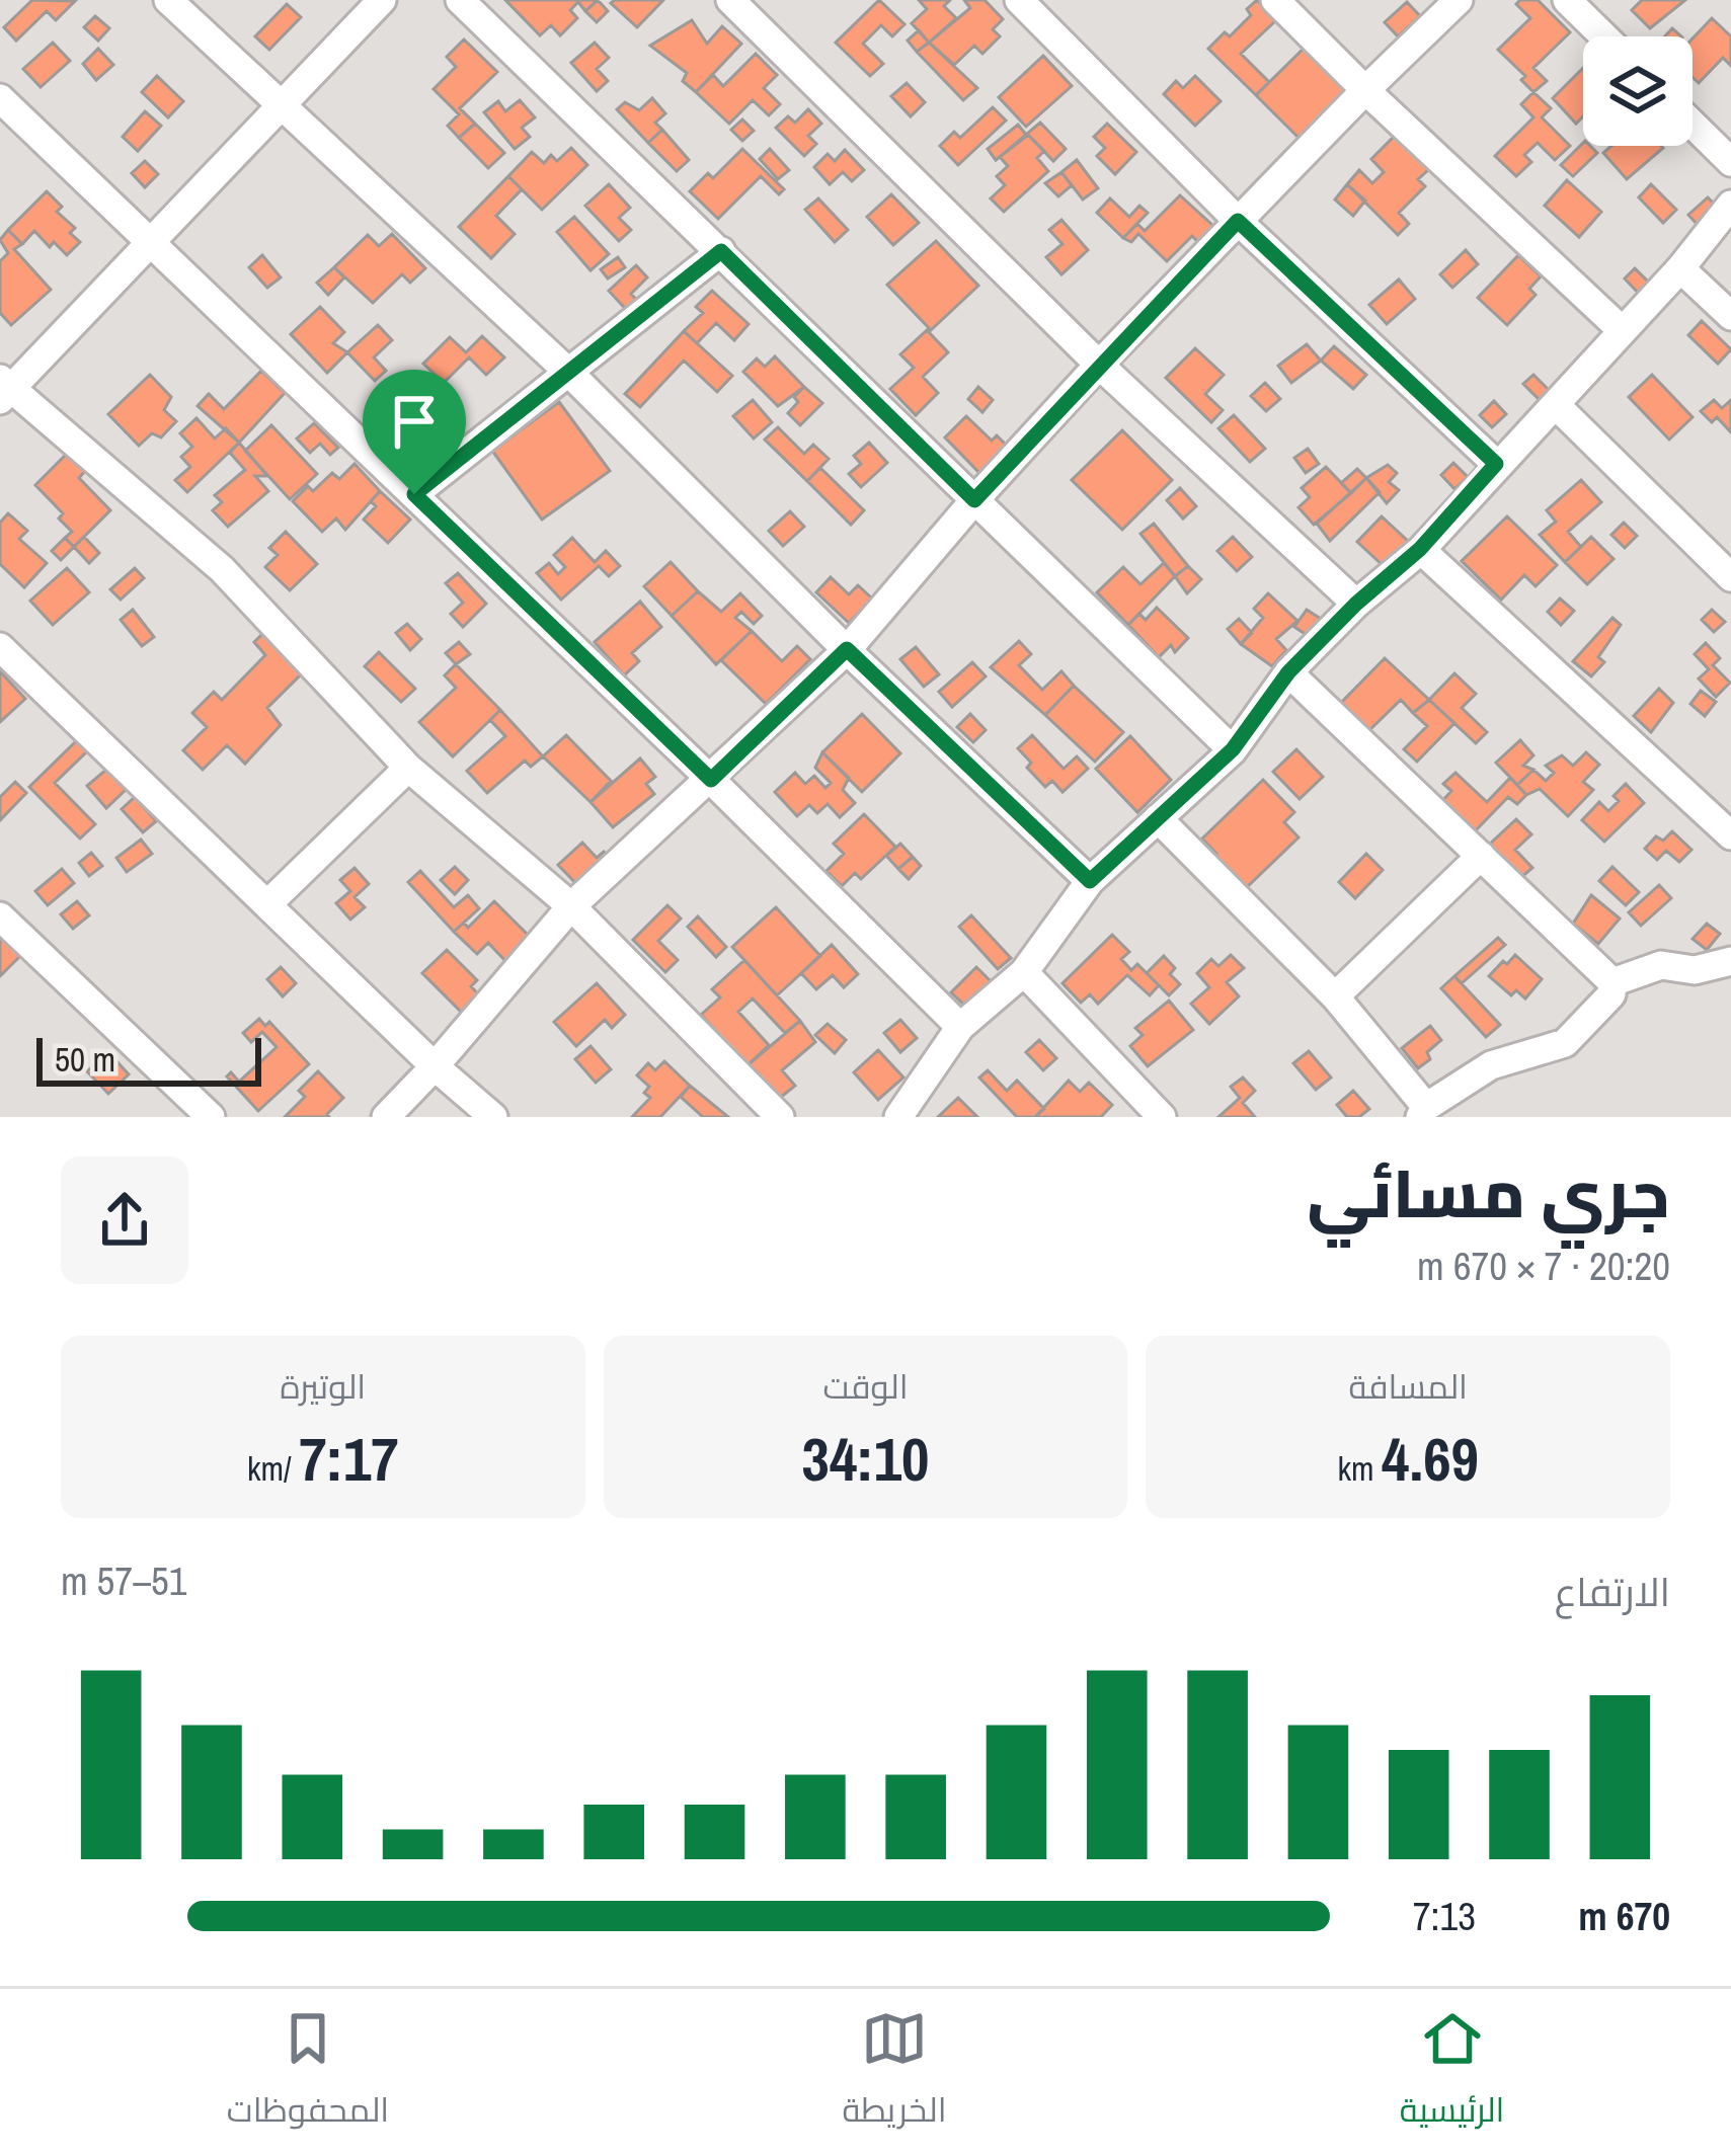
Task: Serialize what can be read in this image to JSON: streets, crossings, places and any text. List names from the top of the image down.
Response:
{
  "scale_bar": "50 m",
  "page": {
    "scale": "50 m",
    "heading": ["جري مسائي", "20:20 · 7 × 670 m"],
    "stats": [
      ["المسافة", "4.69 km"],
      ["الوقت", "34:10"],
      ["الوتيرة", "7:17 /km"]
    ],
    "chart": ["الارتفاع", "51–57 m"],
    "list": [
      {
        "name": "670 m",
        "note": "7:13"
      }
    ],
    "tabs": ["الرئيسية", "الخريطة", "المحفوظات"]
  }
}
